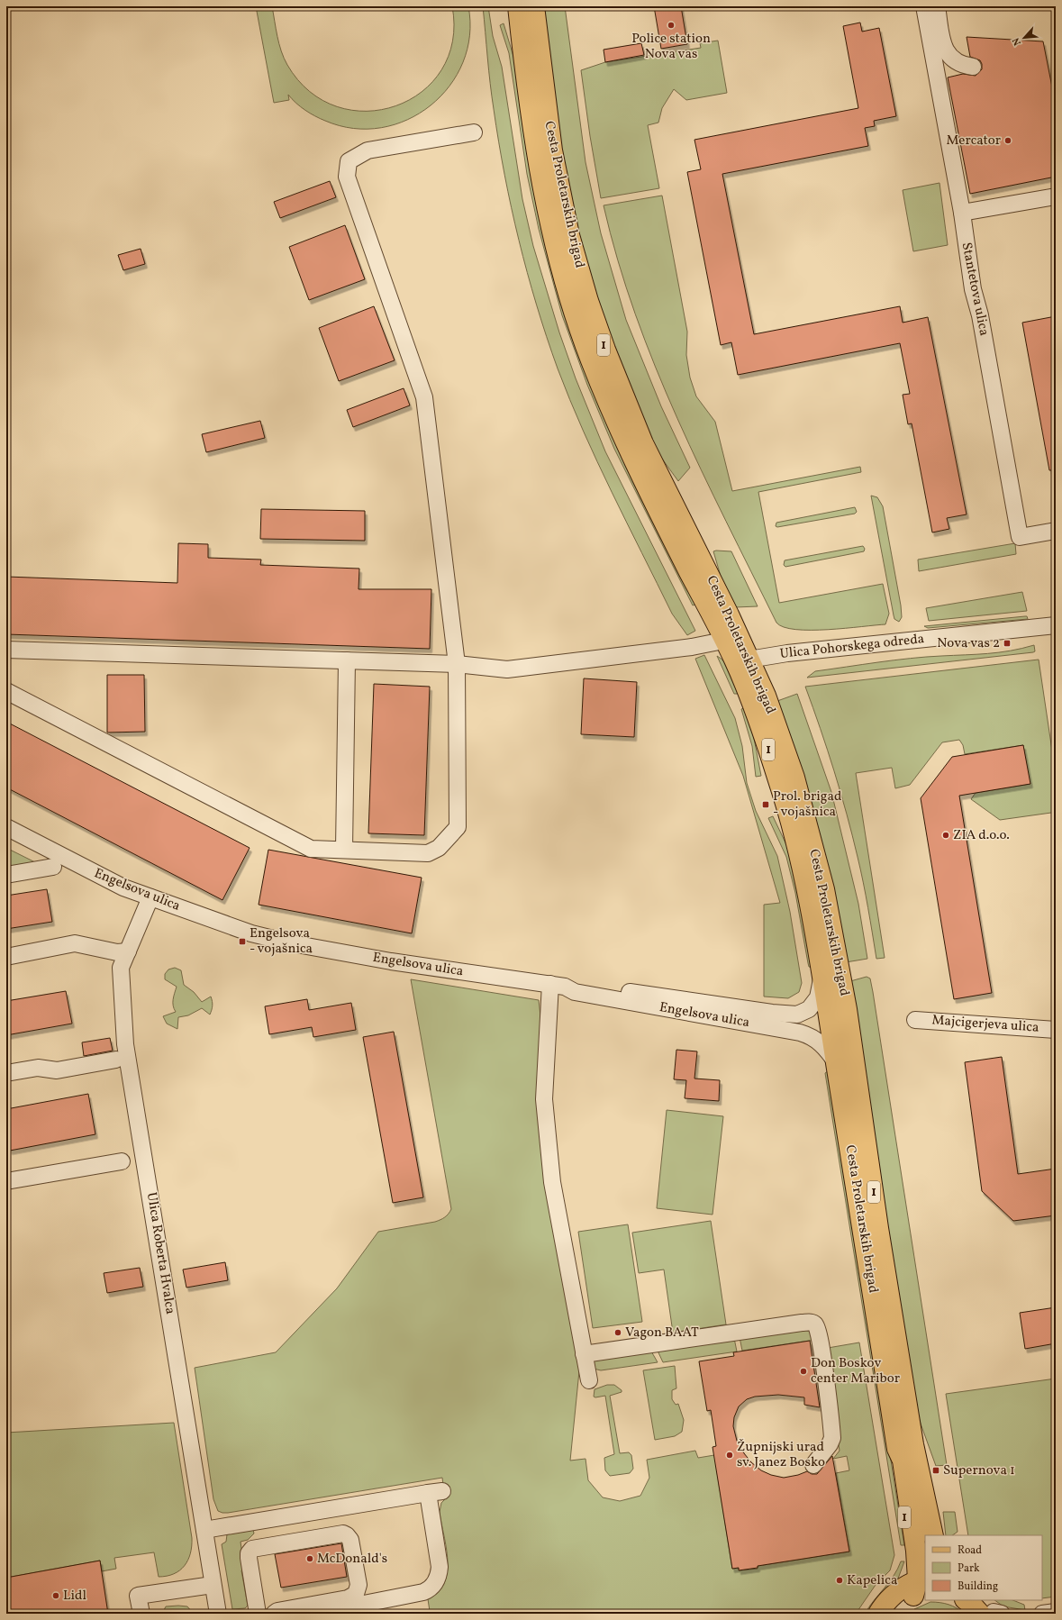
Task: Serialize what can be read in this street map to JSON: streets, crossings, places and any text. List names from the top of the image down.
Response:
{
  "streets": {
    "main road": ["Cesta Proletarskih brigad", "1"],
    "street": [
      "Stantetova ulica",
      "Ulica Pohorskega odreda",
      "Engelsova ulica",
      "Majcigerjeva ulica",
      "Ulica Roberta Hvalca"
    ]
  },
  "crossings": [
    ["Cesta Proletarskih brigad", "Ulica Pohorskega odreda"],
    ["Cesta Proletarskih brigad", "Engelsova ulica"],
    ["Engelsova ulica", "Ulica Roberta Hvalca"]
  ],
  "places": {
    "other": [
      "Police station Nova vas",
      "Mercator",
      "ZIA d.o.o.",
      "Vagon BAAT",
      "Don Boskov center Maribor",
      "Župnijski urad sv. Janez Bosko",
      "McDonald's",
      "Kapelica",
      "Lidl"
    ],
    "transit": [
      "Nova vas 2",
      "Prol. brigad - vojašnica",
      "Engelsova - vojašnica",
      "Supernova 1"
    ]
  },
  "legend": ["Road", "Park", "Building"],
  "north": "bottom left"
}
